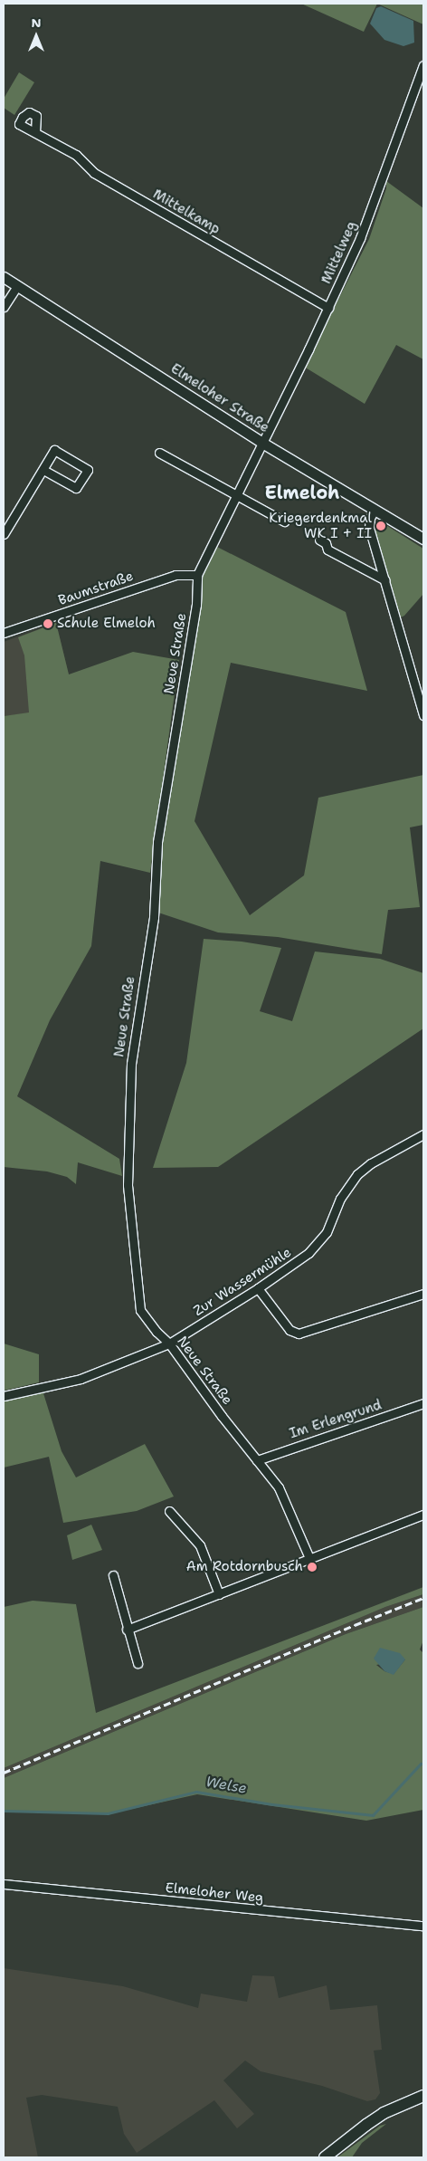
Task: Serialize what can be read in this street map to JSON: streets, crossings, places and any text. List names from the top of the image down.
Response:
{
  "streets": {
    "street": [
      "Mittelkamp",
      "Mittelweg",
      "Elmeloher Straße",
      "Baumstraße",
      "Neue Straße",
      "Zur Wassermühle",
      "Im Erlengrund",
      "Elmeloher Weg"
    ]
  },
  "crossings": [
    ["Mittelkamp", "Mittelweg"],
    ["Mittelweg", "Elmeloher Straße"],
    ["Mittelweg", "Neue Straße"],
    ["Elmeloher Straße", "Neue Straße"],
    ["Baumstraße", "Neue Straße"],
    ["Neue Straße", "Zur Wassermühle"],
    ["Neue Straße", "Im Erlengrund"]
  ],
  "districts": ["Elmeloh"],
  "water": ["Welse"],
  "places": ["Kriegerdenkmal WK I + II", "Schule Elmeloh", "Am Rotdornbusch"],
  "north": "top"
}
